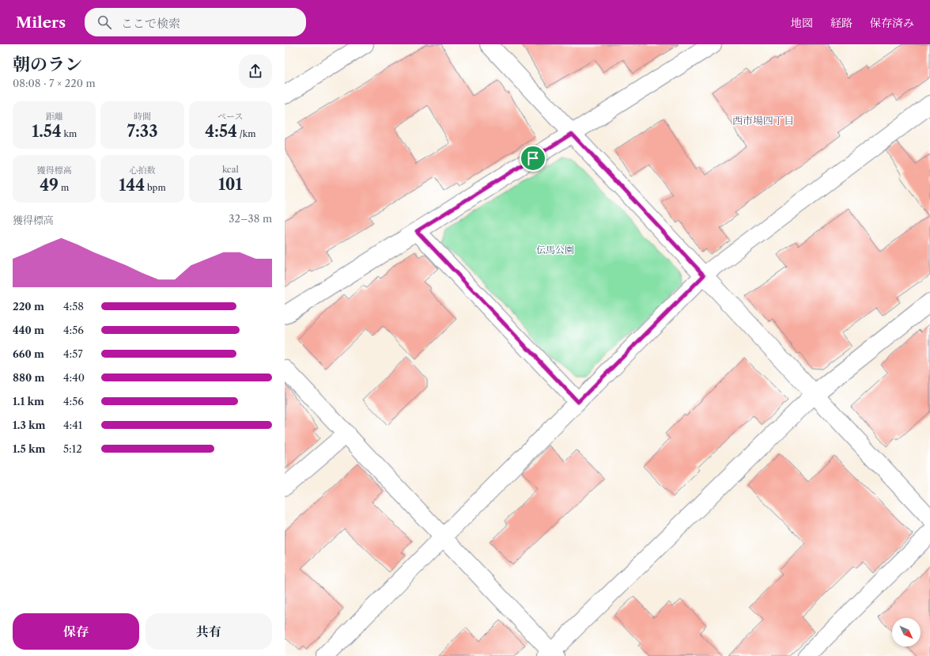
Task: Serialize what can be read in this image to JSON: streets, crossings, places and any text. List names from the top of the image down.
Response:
{
  "districts": ["西市場四丁目"],
  "parks": ["伝馬公園"],
  "north": "bottom right",
  "page": {
    "header": "Milers",
    "search": "ここで検索",
    "nav": ["地図", "経路", "保存済み"],
    "heading": ["朝のラン", "08:08 · 7 × 220 m"],
    "stats": [
      ["距離", "1.54 km"],
      ["時間", "7:33"],
      ["ペース", "4:54 /km"],
      ["獲得標高", "49 m"],
      ["心拍数", "144 bpm"],
      ["kcal", "101"]
    ],
    "chart": ["獲得標高", "32–38 m"],
    "list": [
      {
        "name": "220 m",
        "note": "4:58"
      },
      {
        "name": "440 m",
        "note": "4:56"
      },
      {
        "name": "660 m",
        "note": "4:57"
      },
      {
        "name": "880 m",
        "note": "4:40"
      },
      {
        "name": "1.1 km",
        "note": "4:56"
      },
      {
        "name": "1.3 km",
        "note": "4:41"
      },
      {
        "name": "1.5 km",
        "note": "5:12"
      }
    ],
    "buttons": ["保存", "共有"]
  }
}
